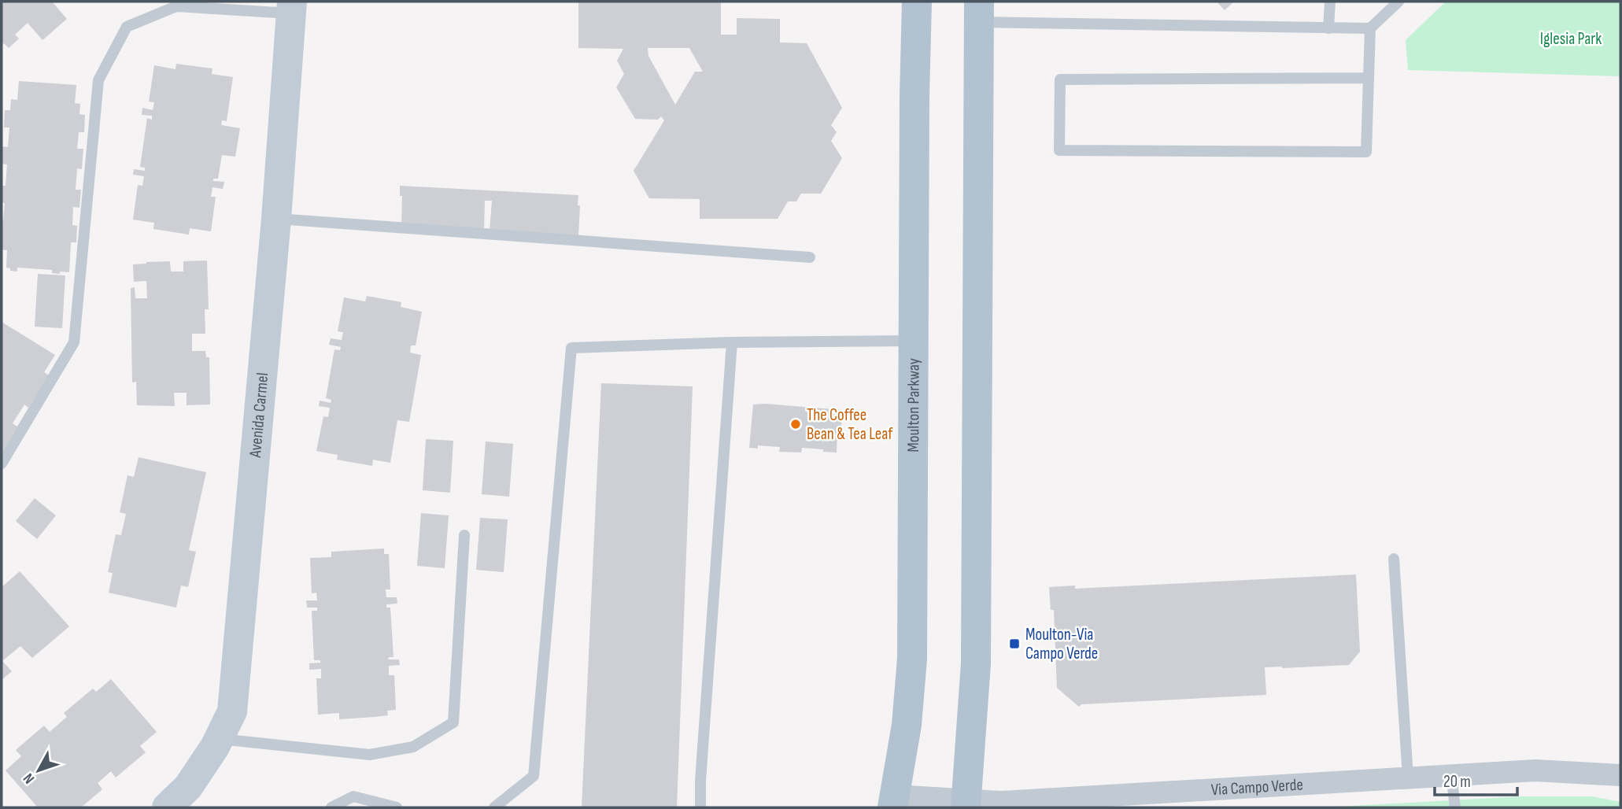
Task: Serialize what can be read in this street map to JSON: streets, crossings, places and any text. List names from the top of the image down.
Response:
{
  "streets": {
    "main road": ["Moulton Parkway"],
    "street": ["Avenida Carmel", "Via Campo Verde"]
  },
  "crossings": [
    ["Moulton Parkway", "Via Campo Verde"]
  ],
  "parks": ["Iglesia Park"],
  "places": {
    "other": ["The Coffee Bean & Tea Leaf"],
    "transit": ["Moulton-Via Campo Verde"]
  },
  "scale_bar": "20 m",
  "north": "bottom left"
}
